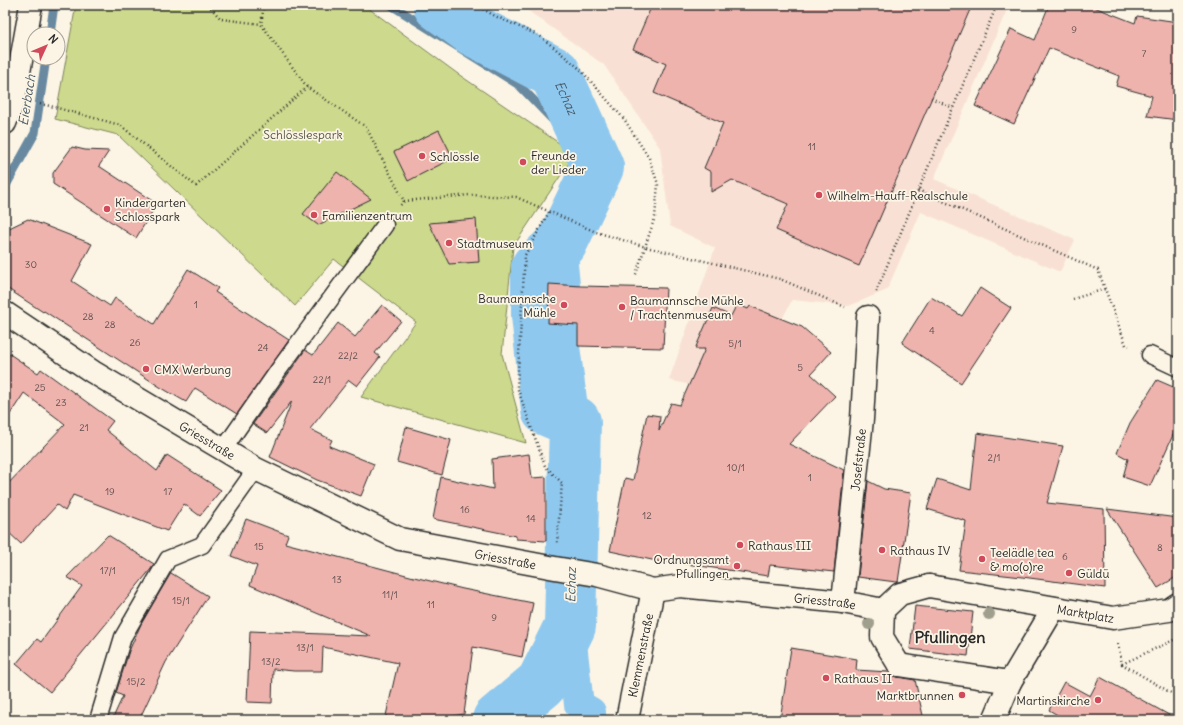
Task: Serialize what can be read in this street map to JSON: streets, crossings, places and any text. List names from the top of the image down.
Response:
{
  "streets": {
    "street": [
      "Griesstraße",
      "Josefstraße",
      "Marktplatz",
      "Klemmenstraße"
    ]
  },
  "crossings": [
    ["Griesstraße", "Josefstraße"],
    ["Griesstraße", "Klemmenstraße"]
  ],
  "districts": ["Pfullingen"],
  "water": ["Echaz", "Eierbach"],
  "parks": ["Schlösslespark"],
  "places": [
    "Schlössle",
    "Freunde der Lieder",
    "Wilhelm-Hauff-Realschule",
    "Kindergarten Schlosspark",
    "Familienzentrum",
    "Stadtmuseum",
    "Baumannsche Mühle",
    "Baumannsche Mühle / Trachtenmuseum",
    "CMX Werbung",
    "Rathaus III",
    "Rathaus IV",
    "Teelädle tea & mo(o)re",
    "Ordnungsamt Pfullingen",
    "Güldü",
    "Rathaus II",
    "Marktbrunnen",
    "Martinskirche"
  ],
  "house_numbers": [
    "9",
    "7",
    "11",
    "30",
    "1",
    "28",
    "28",
    "4",
    "26",
    "5/1",
    "24",
    "22/2",
    "5",
    "22/1",
    "25",
    "23",
    "21",
    "2/1",
    "10/1",
    "1",
    "19",
    "17",
    "16",
    "12",
    "14",
    "15",
    "8",
    "6",
    "17/1",
    "13",
    "11/1",
    "15/1",
    "11",
    "9",
    "13/1",
    "13/2",
    "15/2"
  ],
  "north": "top right"
}
